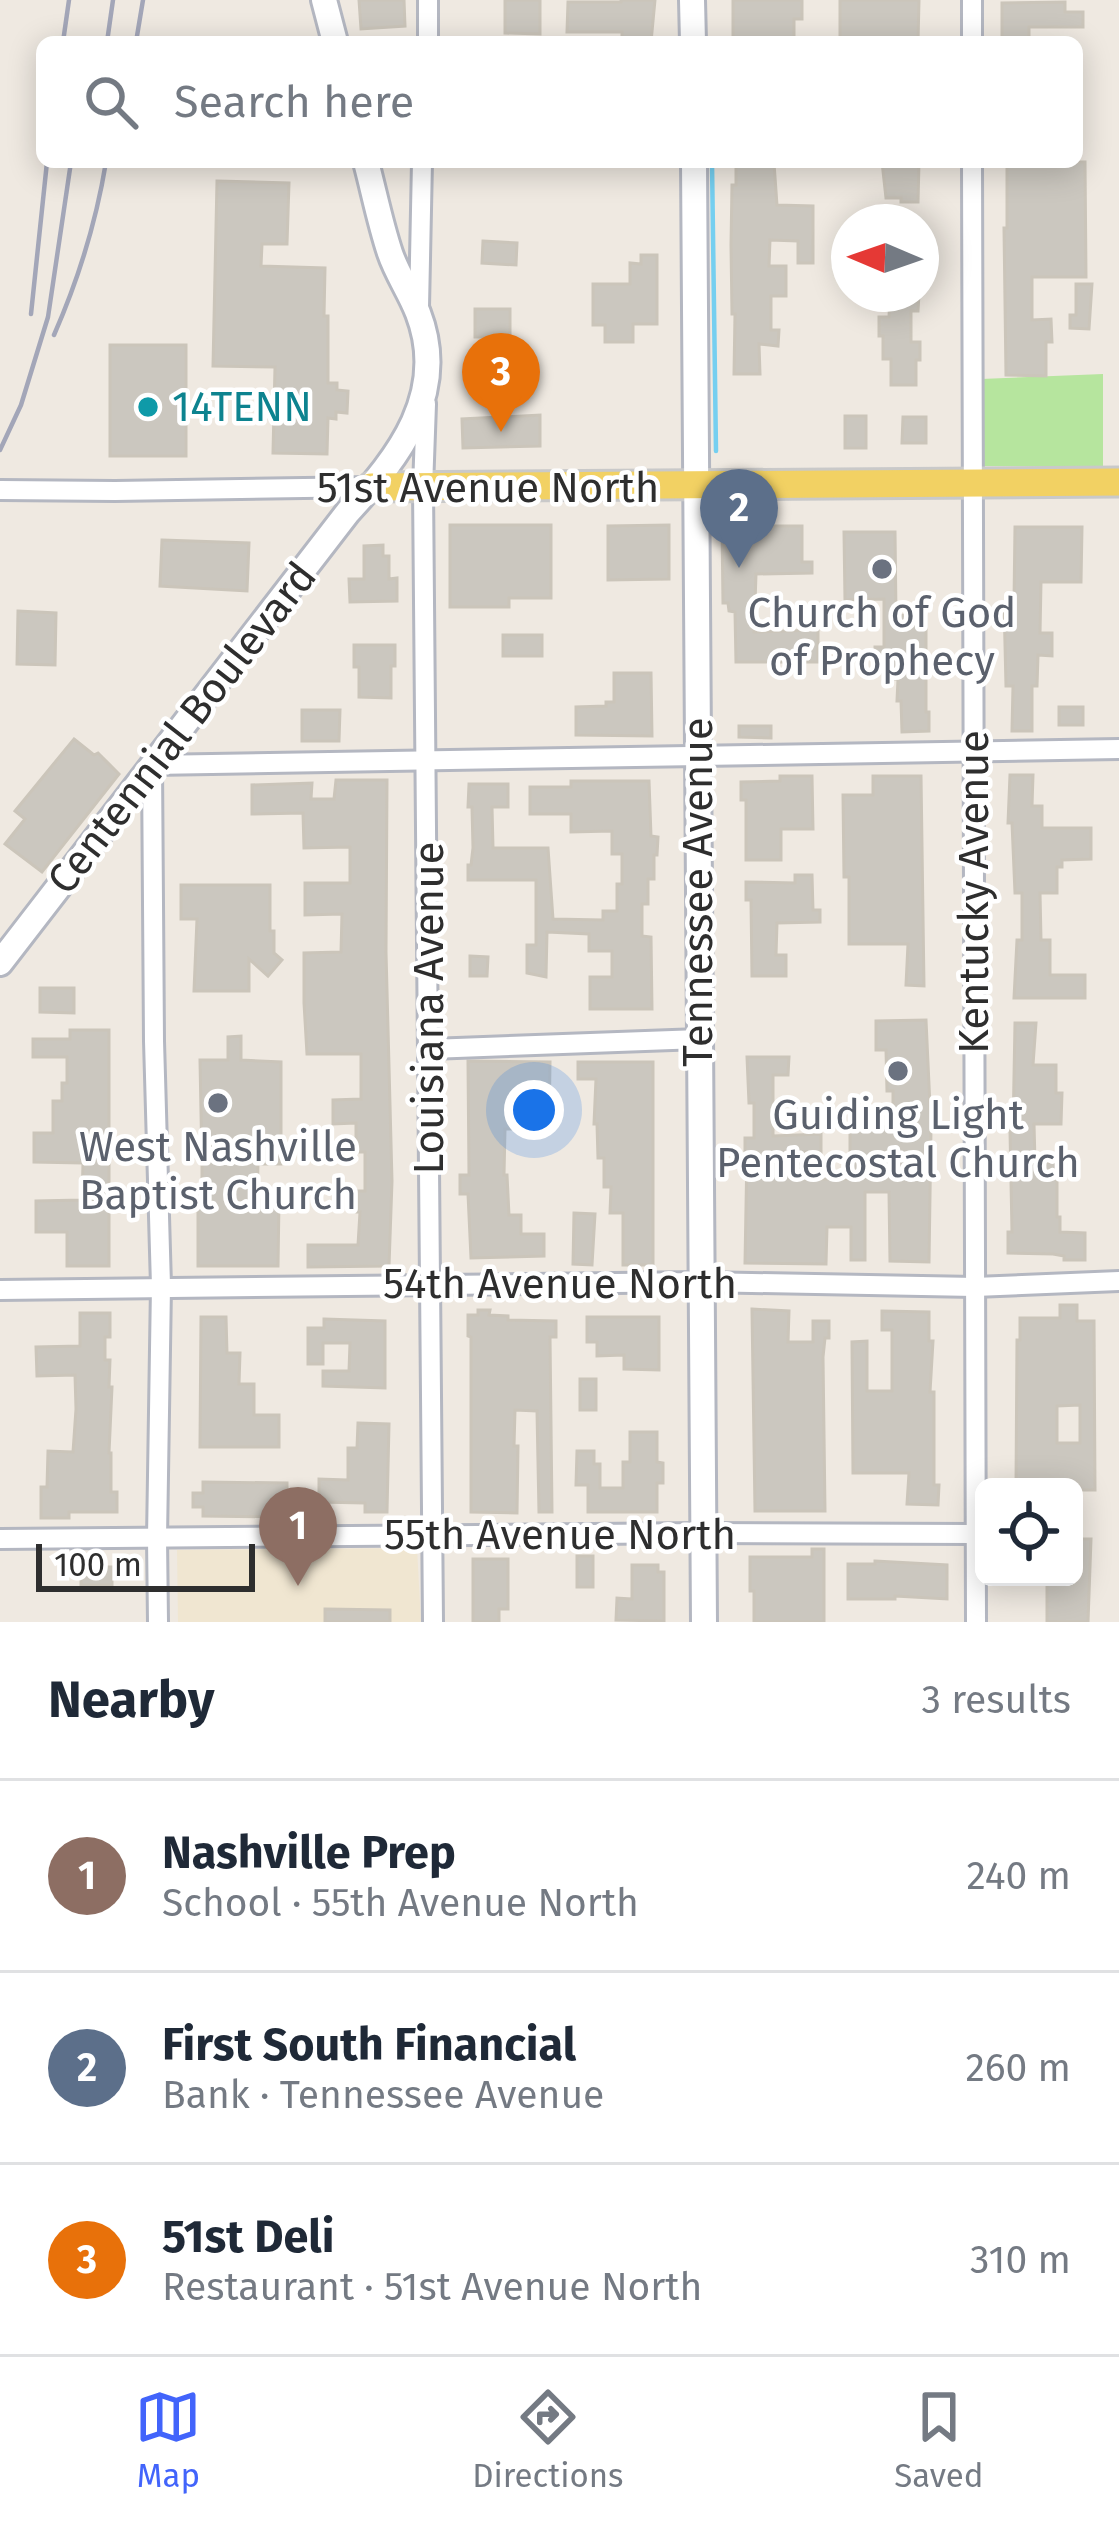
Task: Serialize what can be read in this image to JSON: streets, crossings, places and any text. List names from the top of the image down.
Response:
{
  "streets": {
    "main road": ["51st Avenue North"],
    "street": [
      "Centennial Boulevard",
      "Tennessee Avenue",
      "Kentucky Avenue",
      "Louisiana Avenue",
      "54th Avenue North",
      "55th Avenue North"
    ]
  },
  "crossings": [
    ["51st Avenue North", "Centennial Boulevard"],
    ["51st Avenue North", "Tennessee Avenue"],
    ["51st Avenue North", "Kentucky Avenue"],
    ["51st Avenue North", "Louisiana Avenue"],
    ["Centennial Boulevard", "Louisiana Avenue"],
    ["Tennessee Avenue", "54th Avenue North"],
    ["Tennessee Avenue", "55th Avenue North"],
    ["Kentucky Avenue", "54th Avenue North"],
    ["Louisiana Avenue", "54th Avenue North"],
    ["Louisiana Avenue", "55th Avenue North"]
  ],
  "places": [
    "14TENN",
    "Church of God of Prophecy",
    "Guiding Light Pentecostal Church",
    "West Nashville Baptist Church"
  ],
  "scale_bar": "100 m",
  "north": "left",
  "page": {
    "search": "Search here",
    "pins": ["3", "2", "1"],
    "scale": "100 m",
    "heading": ["Nearby", "3 results"],
    "list": [
      {
        "mark": "1",
        "name": "Nashville Prep",
        "note": "School · 55th Avenue North",
        "value": "240 m"
      },
      {
        "mark": "2",
        "name": "First South Financial",
        "note": "Bank · Tennessee Avenue",
        "value": "260 m"
      },
      {
        "mark": "3",
        "name": "51st Deli",
        "note": "Restaurant · 51st Avenue North",
        "value": "310 m"
      }
    ],
    "nav": ["Map", "Directions", "Saved"]
  }
}
